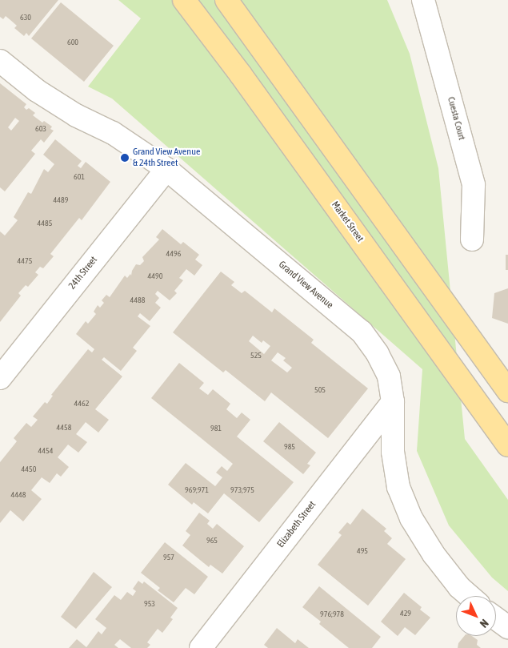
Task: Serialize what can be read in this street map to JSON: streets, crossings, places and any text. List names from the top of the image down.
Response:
{
  "streets": {
    "main road": ["Market Street"],
    "street": [
      "Cuesta Court",
      "24th Street",
      "Grand View Avenue",
      "Elizabeth Street"
    ]
  },
  "crossings": [
    ["24th Street", "Grand View Avenue"],
    ["Grand View Avenue", "Elizabeth Street"]
  ],
  "places": ["Grand View Avenue & 24th Street"],
  "house_numbers": [
    "630",
    "600",
    "603",
    "601",
    "4489",
    "4485",
    "4496",
    "4475",
    "4490",
    "4488",
    "525",
    "505",
    "4462",
    "4458",
    "981",
    "985",
    "4454",
    "4450",
    "969;971",
    "973;975",
    "4448",
    "965",
    "495",
    "957",
    "953",
    "429",
    "976;978"
  ],
  "north": "bottom right"
}
